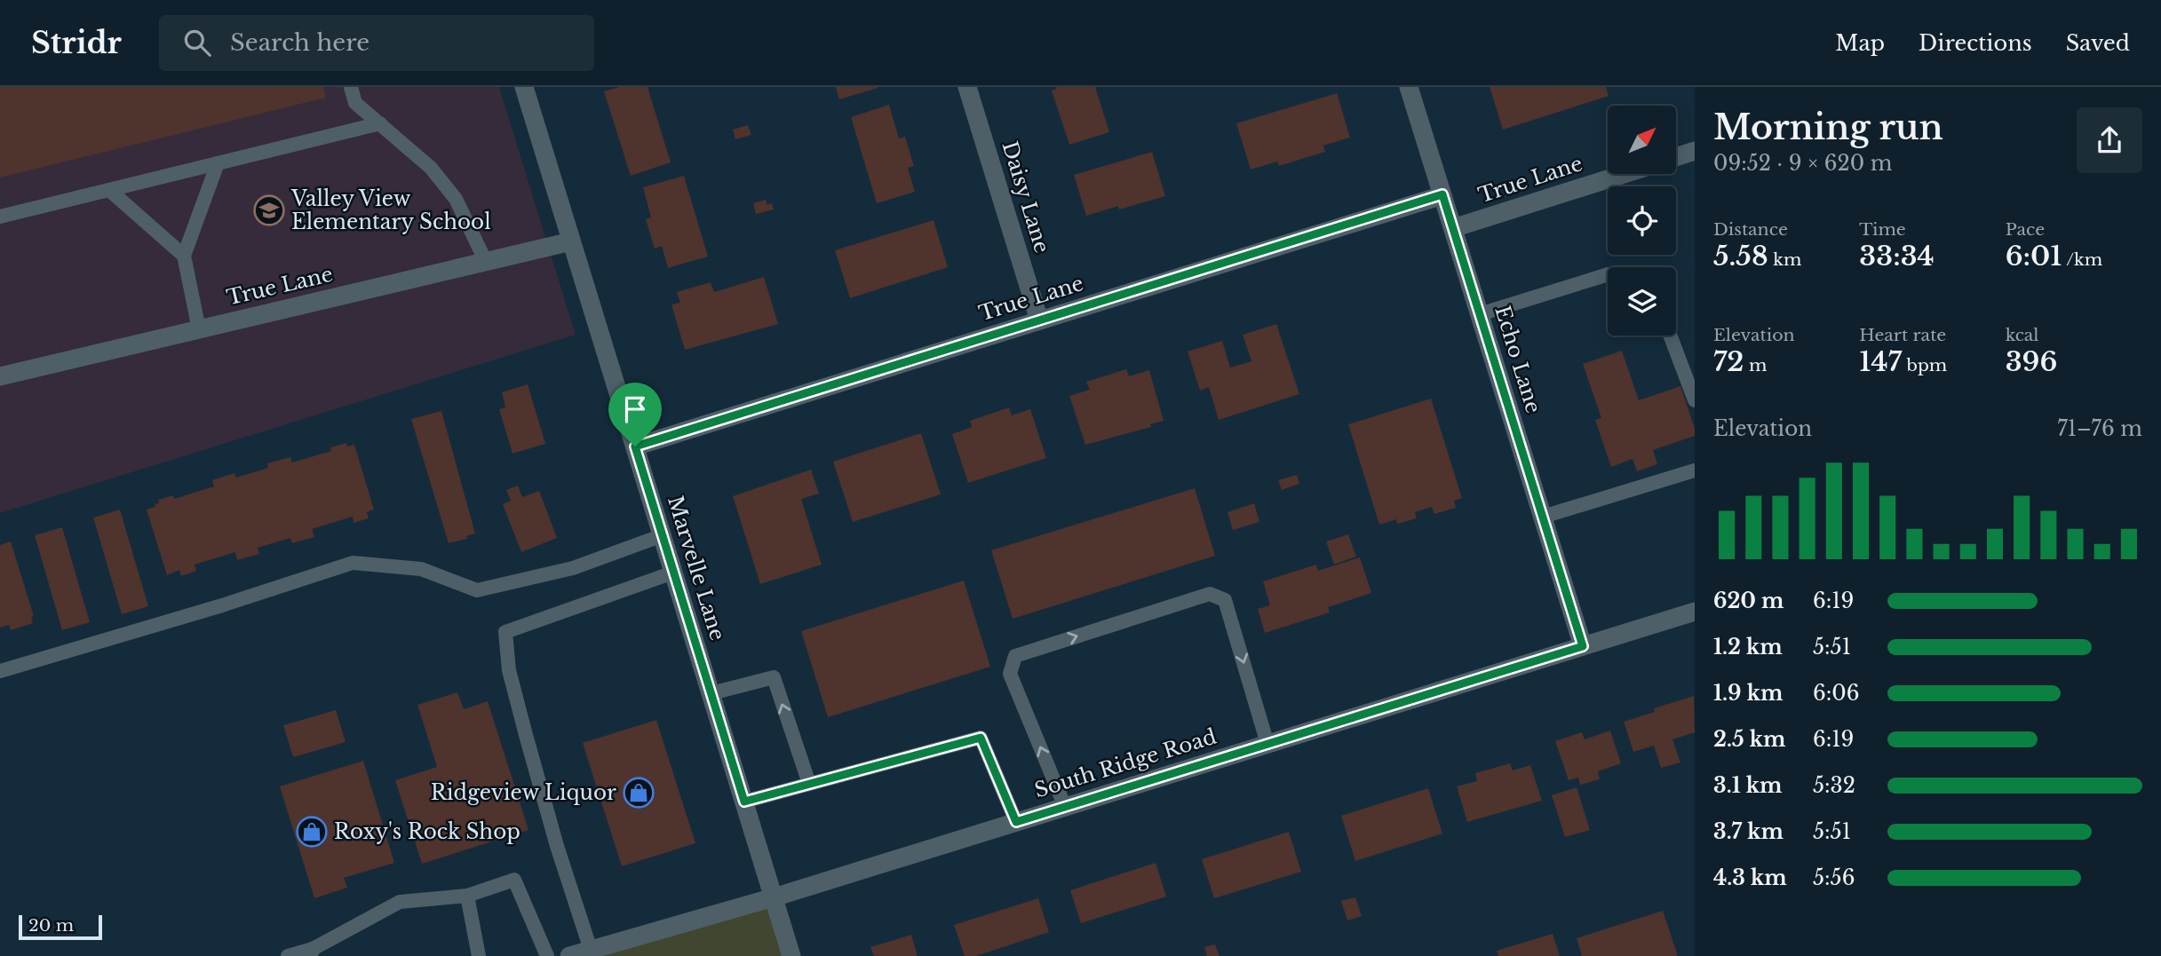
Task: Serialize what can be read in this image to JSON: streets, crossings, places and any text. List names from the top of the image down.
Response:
{
  "streets": {
    "street": [
      "True Lane",
      "Daisy Lane",
      "Echo Lane",
      "Marvelle Lane",
      "South Ridge Road"
    ]
  },
  "crossings": [
    ["True Lane", "Daisy Lane"],
    ["True Lane", "Echo Lane"],
    ["True Lane", "Marvelle Lane"],
    ["Echo Lane", "South Ridge Road"],
    ["Marvelle Lane", "South Ridge Road"]
  ],
  "places": {
    "school or university": ["Valley View Elementary School"],
    "shop": ["Ridgeview Liquor", "Roxy's Rock Shop"]
  },
  "scale_bar": "20 m",
  "north": "top right",
  "page": {
    "header": "Stridr",
    "search": "Search here",
    "nav": ["Map", "Directions", "Saved"],
    "heading": ["Morning run", "09:52 · 9 × 620 m"],
    "stats": [
      ["Distance", "5.58 km"],
      ["Time", "33:34"],
      ["Pace", "6:01 /km"],
      ["Elevation", "72 m"],
      ["Heart rate", "147 bpm"],
      ["kcal", "396"]
    ],
    "chart": ["Elevation", "71–76 m"],
    "list": [
      {
        "name": "620 m",
        "note": "6:19"
      },
      {
        "name": "1.2 km",
        "note": "5:51"
      },
      {
        "name": "1.9 km",
        "note": "6:06"
      },
      {
        "name": "2.5 km",
        "note": "6:19"
      },
      {
        "name": "3.1 km",
        "note": "5:32"
      },
      {
        "name": "3.7 km",
        "note": "5:51"
      },
      {
        "name": "4.3 km",
        "note": "5:56"
      }
    ],
    "scale": "20 m"
  }
}
